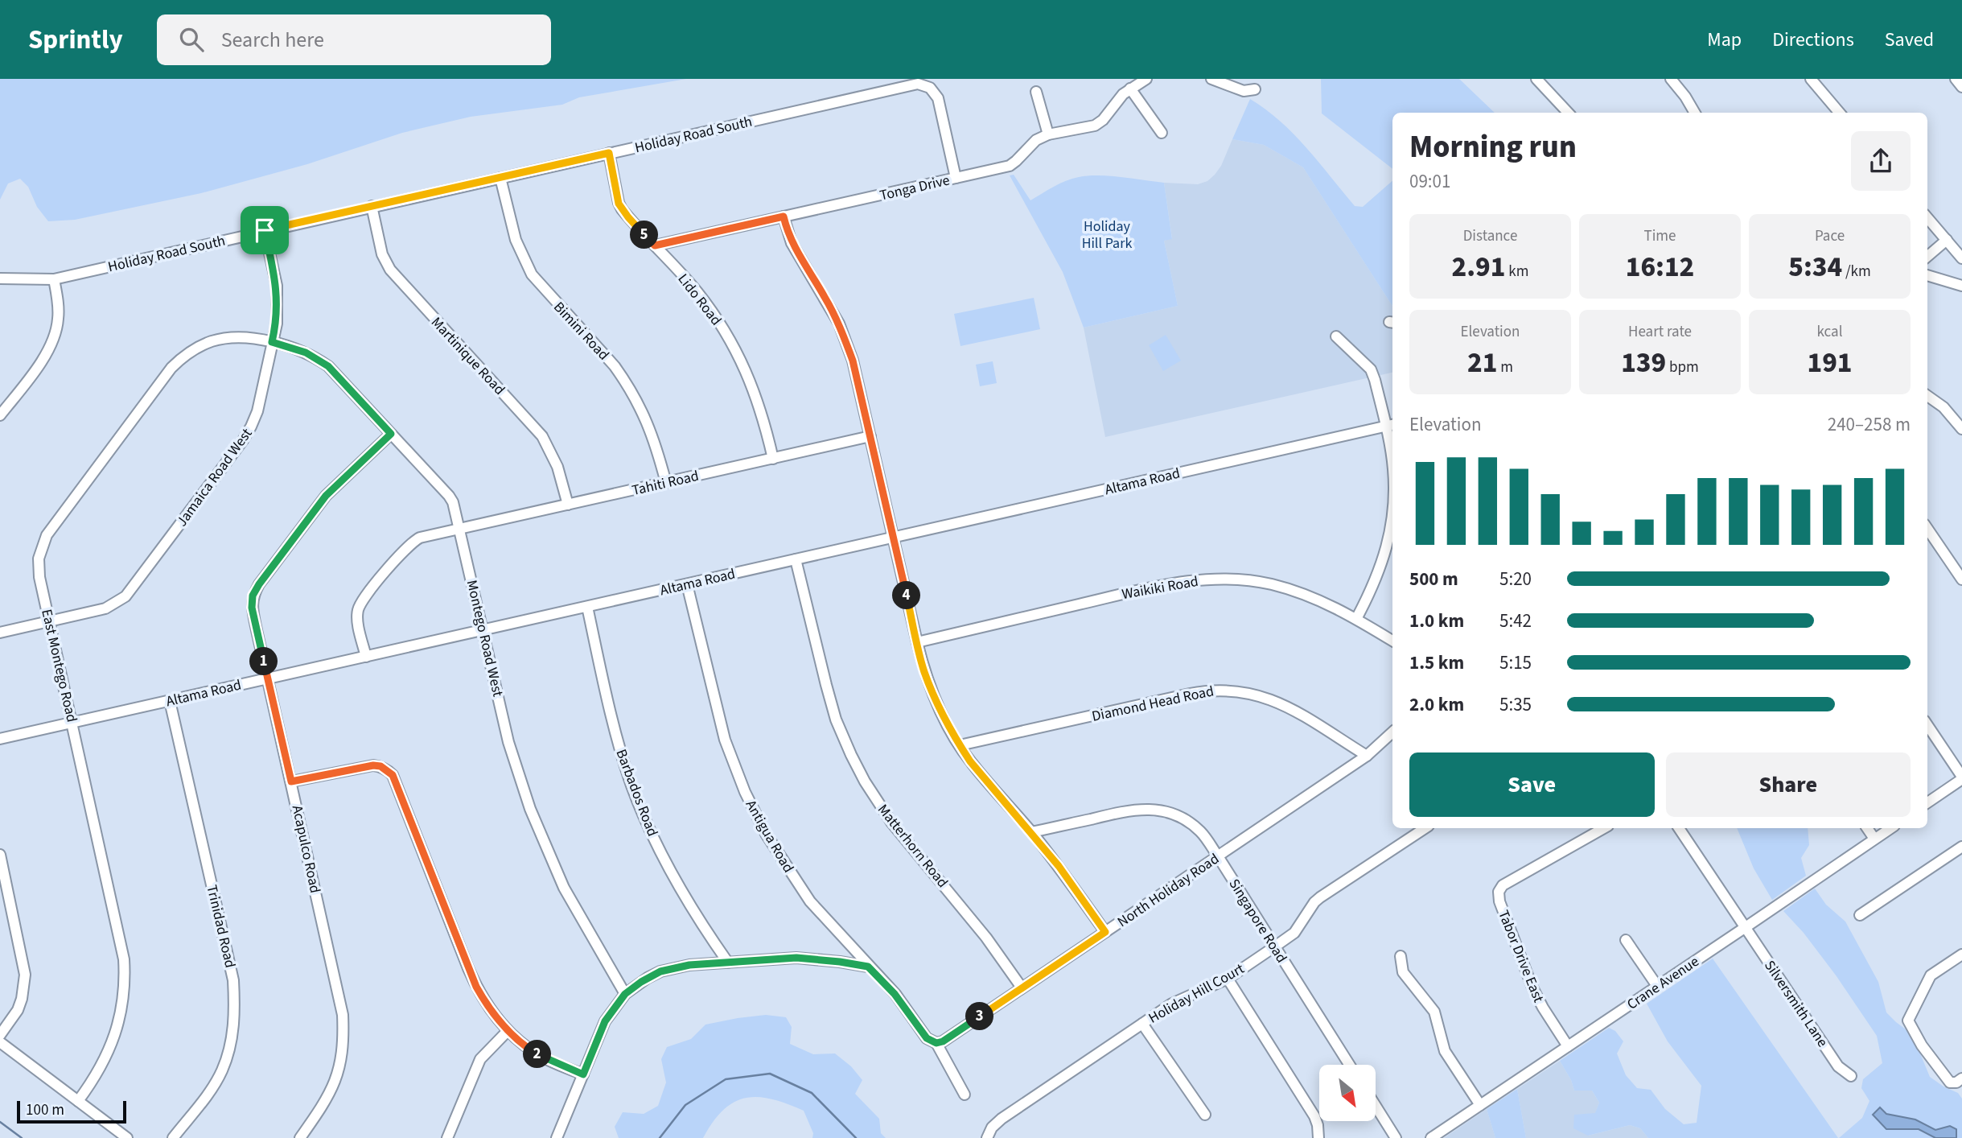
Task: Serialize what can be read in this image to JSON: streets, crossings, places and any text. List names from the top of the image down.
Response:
{
  "streets": {
    "street": [
      "Holiday Road South",
      "Tonga Drive",
      "Lido Road",
      "Bimini Road",
      "Martinique Road",
      "Jamaica Road West",
      "Altama Road",
      "Tahiti Road",
      "Waikiki Road",
      "Montego Road West",
      "East Montego Road",
      "Diamond Head Road",
      "Barbados Road",
      "Antigua Road",
      "Matterhorn Road",
      "Acapulco Road",
      "North Holiday Road",
      "Singapore Road",
      "Trinidad Road",
      "Tabor Drive East",
      "Crane Avenue",
      "Holiday Hill Court",
      "Silversmith Lane"
    ]
  },
  "crossings": [
    ["Holiday Road South", "Tonga Drive"],
    ["Holiday Road South", "Lido Road"],
    ["Holiday Road South", "Bimini Road"],
    ["Holiday Road South", "Martinique Road"],
    ["Holiday Road South", "Jamaica Road West"],
    ["Tonga Drive", "Lido Road"],
    ["Lido Road", "Tahiti Road"],
    ["Bimini Road", "Tahiti Road"],
    ["Martinique Road", "Tahiti Road"],
    ["Jamaica Road West", "Montego Road West"],
    ["Jamaica Road West", "East Montego Road"],
    ["Altama Road", "Tahiti Road"],
    ["Altama Road", "Montego Road West"],
    ["Altama Road", "East Montego Road"],
    ["Altama Road", "Barbados Road"],
    ["Altama Road", "Antigua Road"],
    ["Altama Road", "Matterhorn Road"],
    ["Altama Road", "Acapulco Road"],
    ["Altama Road", "Trinidad Road"],
    ["Tahiti Road", "Montego Road West"],
    ["Montego Road West", "East Montego Road"],
    ["Montego Road West", "Acapulco Road"],
    ["Diamond Head Road", "North Holiday Road"],
    ["Antigua Road", "North Holiday Road"],
    ["Matterhorn Road", "North Holiday Road"],
    ["North Holiday Road", "Singapore Road"],
    ["Singapore Road", "Holiday Hill Court"],
    ["Tabor Drive East", "Crane Avenue"],
    ["Crane Avenue", "Silversmith Lane"]
  ],
  "parks": ["Holiday Hill Park"],
  "scale_bar": "100 m",
  "north": "bottom right",
  "page": {
    "header": "Sprintly",
    "search": "Search here",
    "nav": ["Map", "Directions", "Saved"],
    "heading": ["Morning run", "09:01"],
    "stats": [
      ["Distance", "2.91 km"],
      ["Time", "16:12"],
      ["Pace", "5:34 /km"],
      ["Elevation", "21 m"],
      ["Heart rate", "139 bpm"],
      ["kcal", "191"]
    ],
    "pins": [
      "5",
      "4",
      "1",
      "3",
      "2"
    ],
    "chart": ["Elevation", "240–258 m"],
    "list": [
      {
        "name": "500 m",
        "note": "5:20"
      },
      {
        "name": "1.0 km",
        "note": "5:42"
      },
      {
        "name": "1.5 km",
        "note": "5:15"
      },
      {
        "name": "2.0 km",
        "note": "5:35"
      }
    ],
    "buttons": ["Save", "Share"],
    "scale": "100 m"
  }
}
